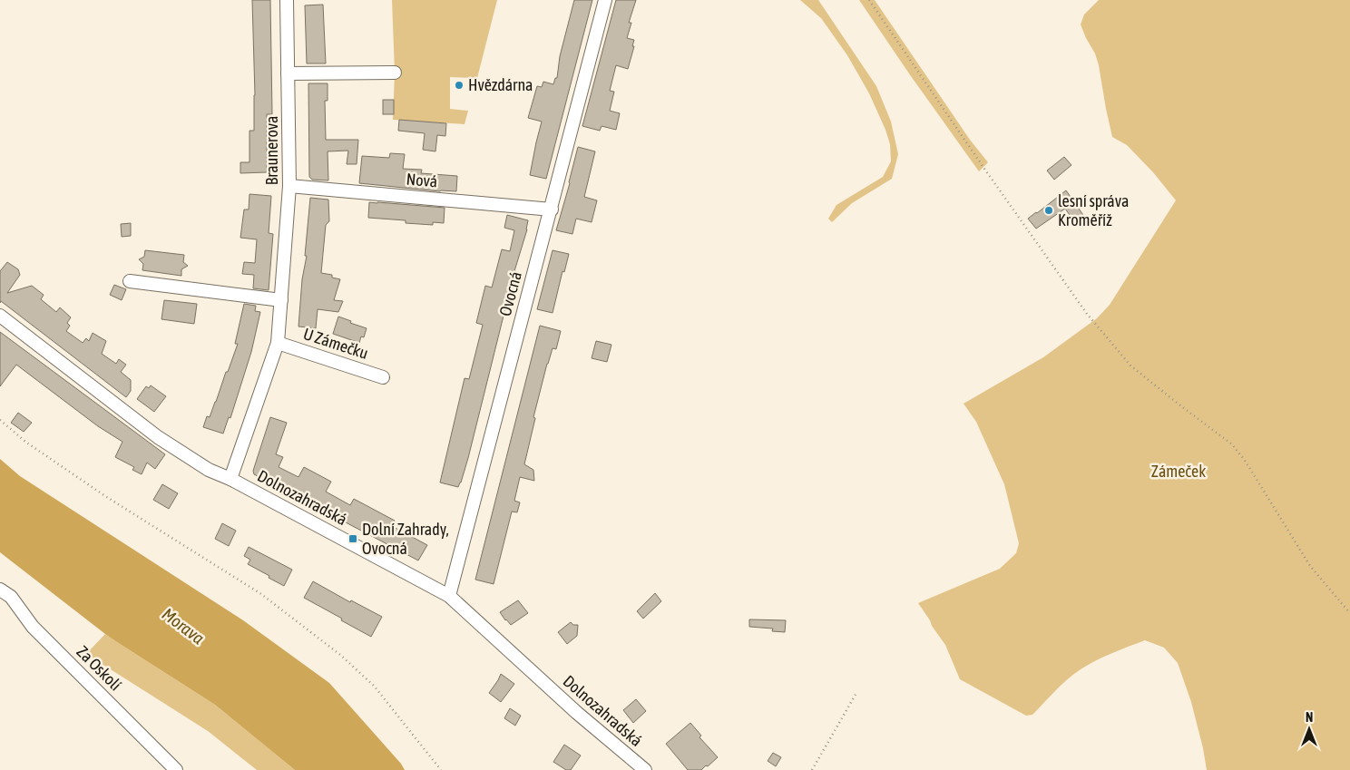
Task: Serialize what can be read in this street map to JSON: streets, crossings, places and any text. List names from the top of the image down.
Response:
{
  "streets": {
    "street": [
      "Braunerova",
      "Nová",
      "Ovocná",
      "U Zámečku",
      "Dolnozahradská",
      "Za Oskolí"
    ]
  },
  "crossings": [
    ["Braunerova", "Nová"],
    ["Braunerova", "U Zámečku"],
    ["Braunerova", "Dolnozahradská"],
    ["Nová", "Ovocná"],
    ["Ovocná", "Dolnozahradská"]
  ],
  "water": ["Morava"],
  "parks": ["Zámeček"],
  "places": {
    "other": ["Hvězdárna", "lesní správa Kroměříž"],
    "transit": ["Dolní Zahrady, Ovocná"]
  },
  "north": "top"
}
